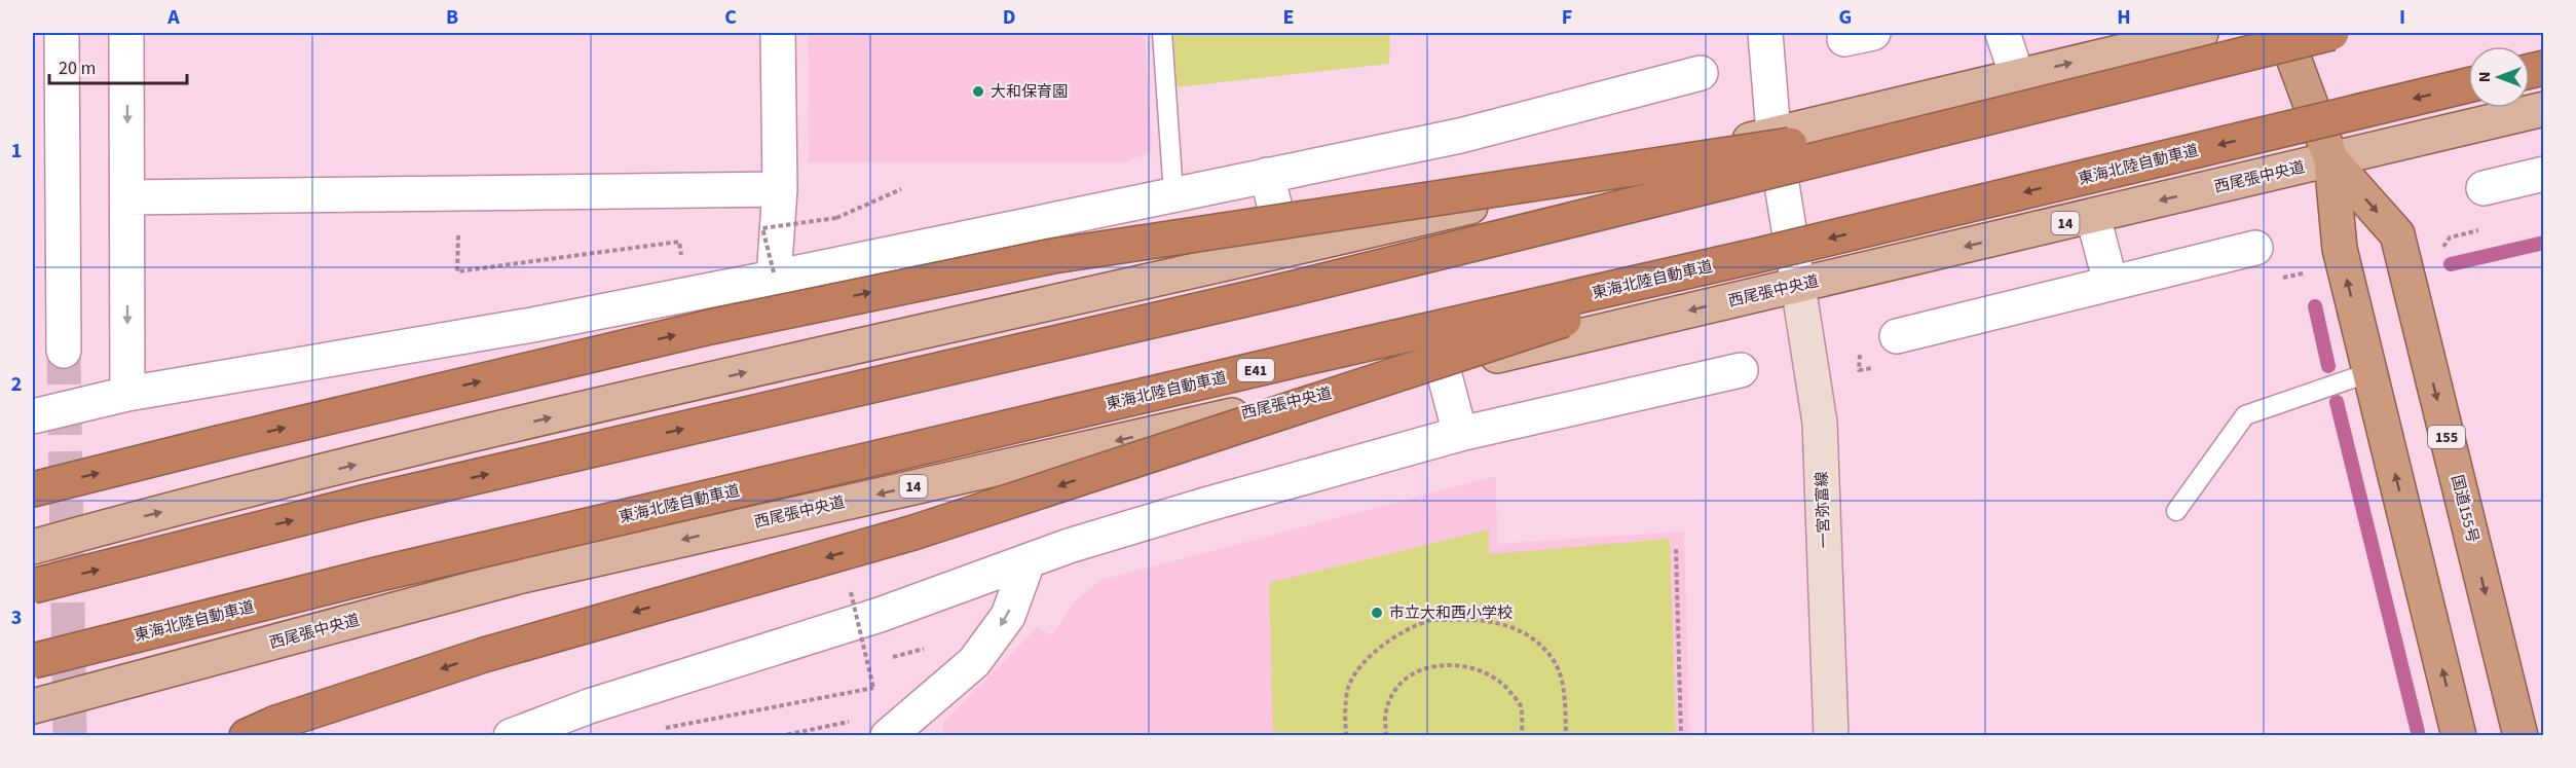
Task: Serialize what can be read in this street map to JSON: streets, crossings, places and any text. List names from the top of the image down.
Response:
{
  "streets": {
    "highway": [
      "東海北陸自動車道",
      "E41",
      "155",
      "国道155号"
    ],
    "main road": ["西尾張中央道", "14", "一宮弥富線"]
  },
  "crossings": [
    ["西尾張中央道", "国道155号"],
    ["西尾張中央道", "一宮弥富線"]
  ],
  "places": ["大和保育園", "市立大和西小学校"],
  "scale_bar": "20 m",
  "north": "left",
  "grid": {
    "columns": [
      "A",
      "B",
      "C",
      "D",
      "E",
      "F",
      "G",
      "H",
      "I"
    ],
    "rows": ["1", "2", "3"]
  }
}
